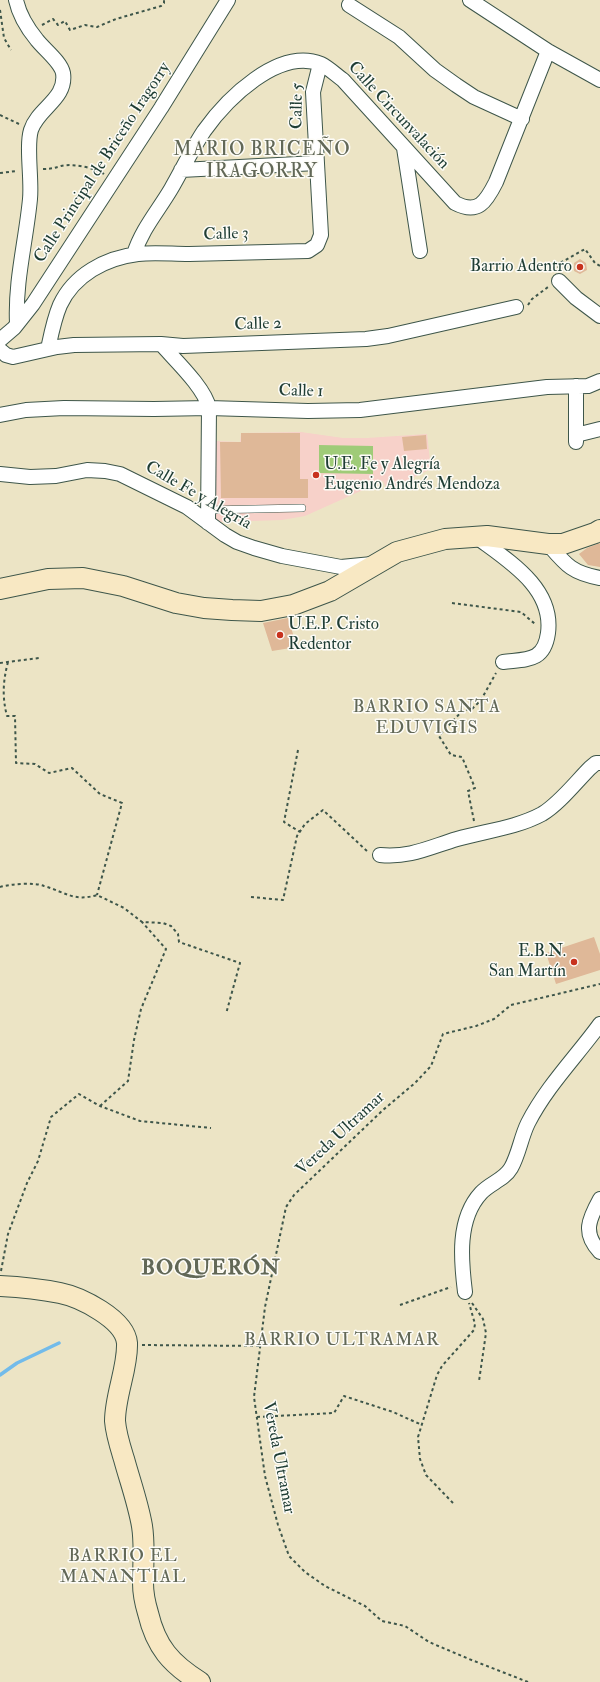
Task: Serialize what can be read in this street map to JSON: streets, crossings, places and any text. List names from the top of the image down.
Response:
{
  "streets": {
    "street": [
      "Calle 5",
      "Calle Circunvalación",
      "Calle Principal de Briceño Iragorry",
      "Calle 3",
      "Calle 2",
      "Calle 1",
      "Calle Fe y Alegría"
    ],
    "path": ["Vereda Ultramar"]
  },
  "crossings": [
    ["Calle 5", "Calle Circunvalación"],
    ["Calle 5", "Calle 3"],
    ["Calle Circunvalación", "Calle 3"]
  ],
  "districts": [
    "MARIO BRICEÑO IRAGORRY",
    "BARRIO SANTA EDUVIGIS",
    "BOQUERÓN",
    "BARRIO ULTRAMAR",
    "BARRIO EL MANANTIAL"
  ],
  "places": [
    "Barrio Adentro",
    "U.E. Fe y Alegría Eugenio Andrés Mendoza",
    "U.E.P. Cristo Redentor",
    "E.B.N. San Martín"
  ]
}
